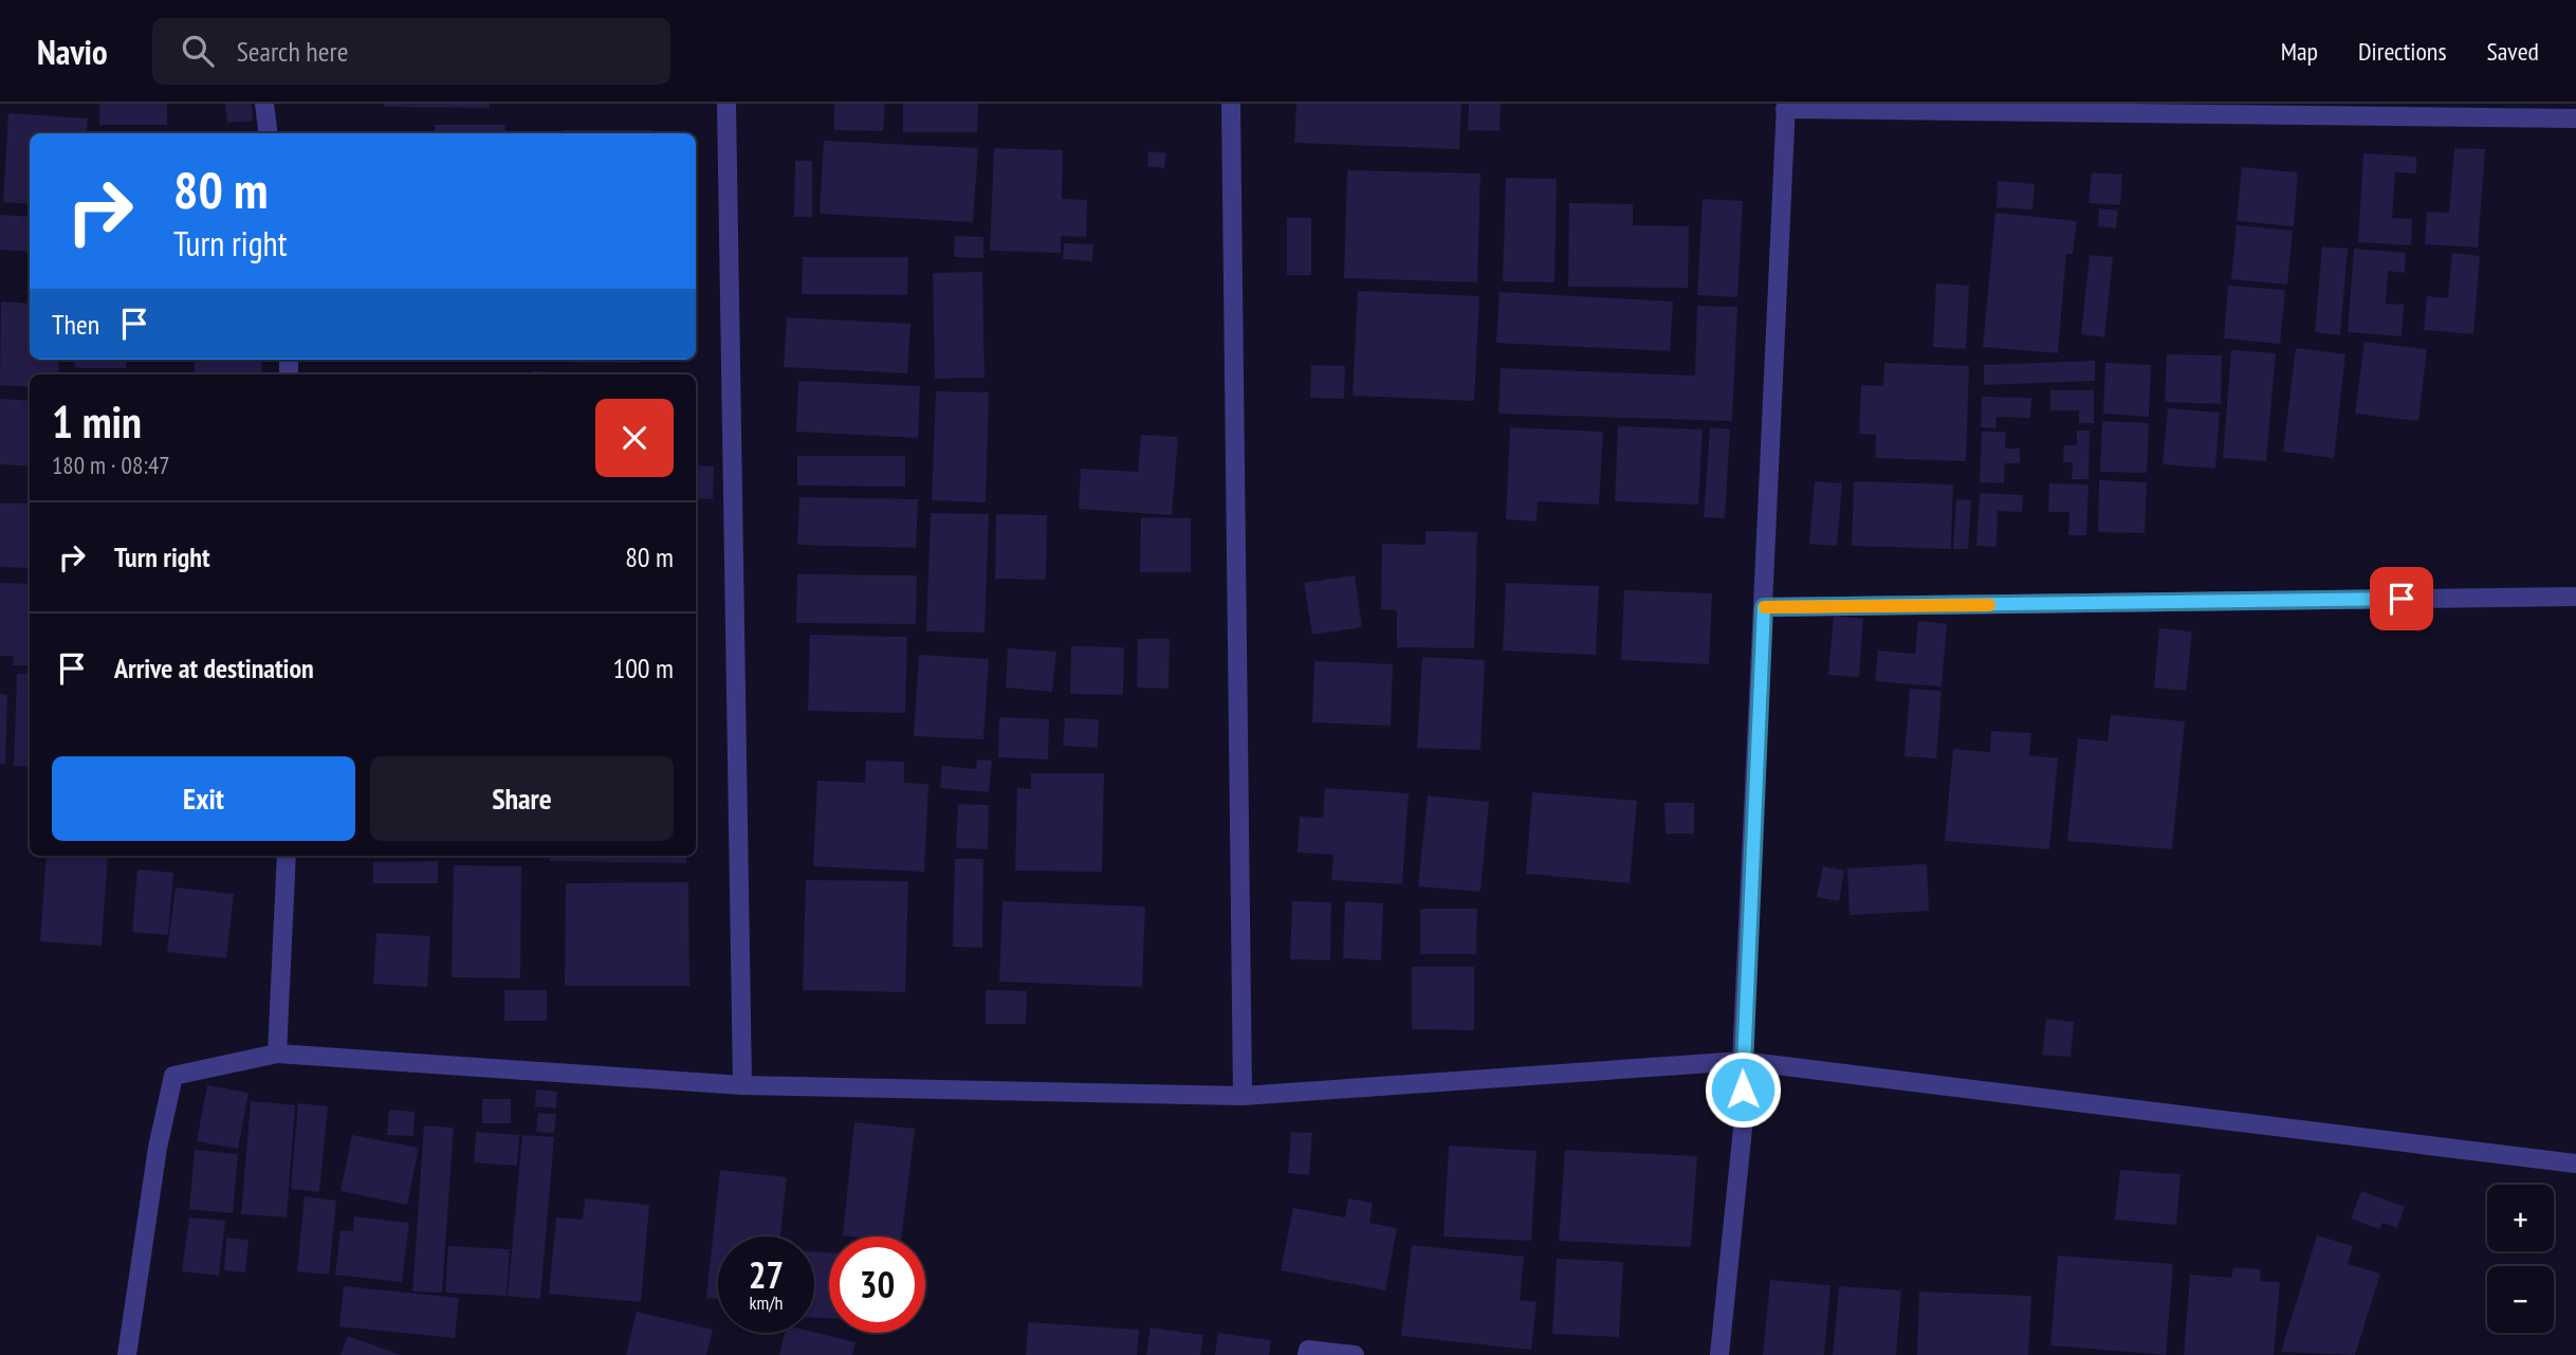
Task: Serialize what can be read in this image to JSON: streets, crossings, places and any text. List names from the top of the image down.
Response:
{
  "page": {
    "header": "Navio",
    "search": "Search here",
    "nav": ["Map", "Directions", "Saved"],
    "turn": ["80 m", "Turn right"],
    "then": "Then",
    "heading": ["1 min", "180 m · 08:47"],
    "list": [
      {
        "name": "Turn right",
        "value": "80 m"
      },
      {
        "name": "Arrive at destination",
        "value": "100 m"
      }
    ],
    "buttons": ["Exit", "Share"],
    "map_buttons": ["+", "−"],
    "speed": "27 km/h",
    "limit": "30"
  }
}
